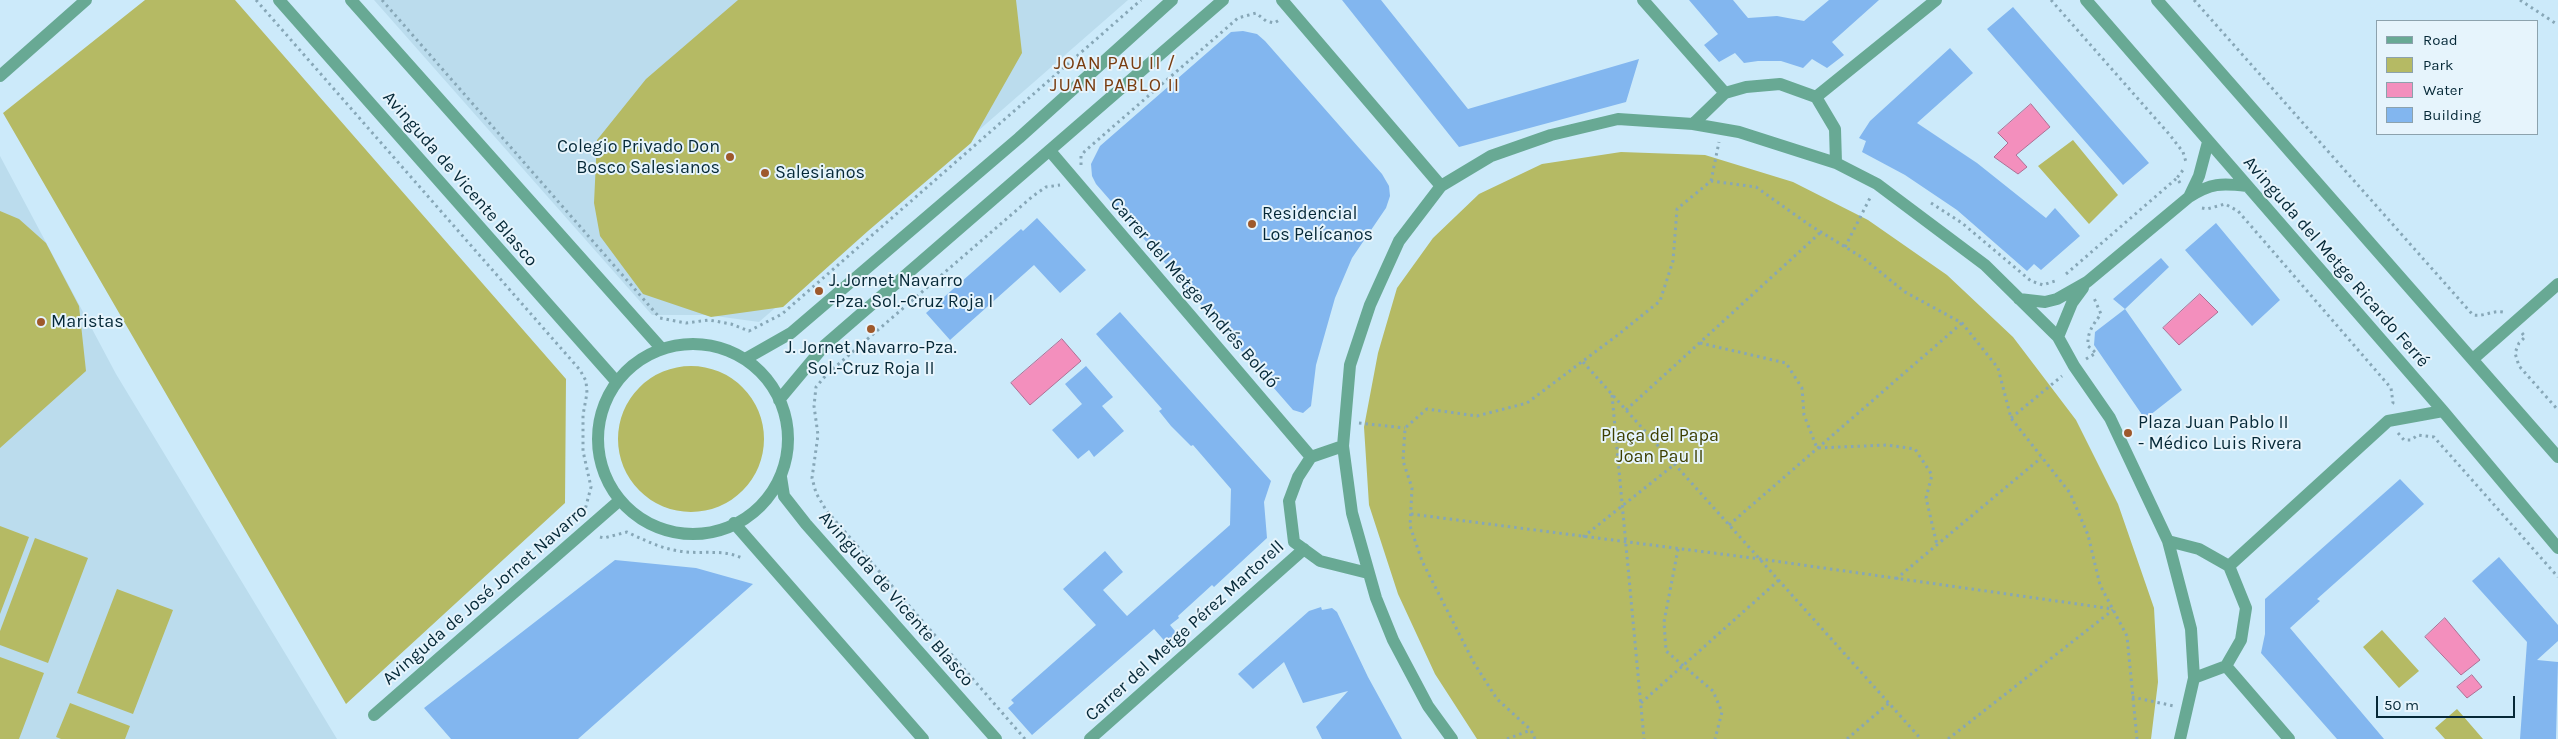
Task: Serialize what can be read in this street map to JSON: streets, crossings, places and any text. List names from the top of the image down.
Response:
{
  "streets": {
    "street": [
      "Avinguda de Vicente Blasco",
      "Avinguda del Metge Ricardo Ferré",
      "Carrer del Metge Andrés Boldó",
      "Avinguda de José Jornet Navarro",
      "Carrer del Metge Pérez Martorell"
    ]
  },
  "districts": ["JOAN PAU II / JUAN PABLO II"],
  "parks": ["Plaça del Papa Joan Pau II"],
  "places": [
    "Colegio Privado Don Bosco Salesianos",
    "Salesianos",
    "Residencial Los Pelícanos",
    "J. Jornet Navarro -Pza. Sol.-Cruz Roja I",
    "Maristas",
    "J. Jornet Navarro-Pza. Sol.-Cruz Roja II",
    "Plaza Juan Pablo II - Médico Luis Rivera"
  ],
  "legend": [
    "Road",
    "Park",
    "Water",
    "Building"
  ],
  "scale_bar": "50 m"
}
